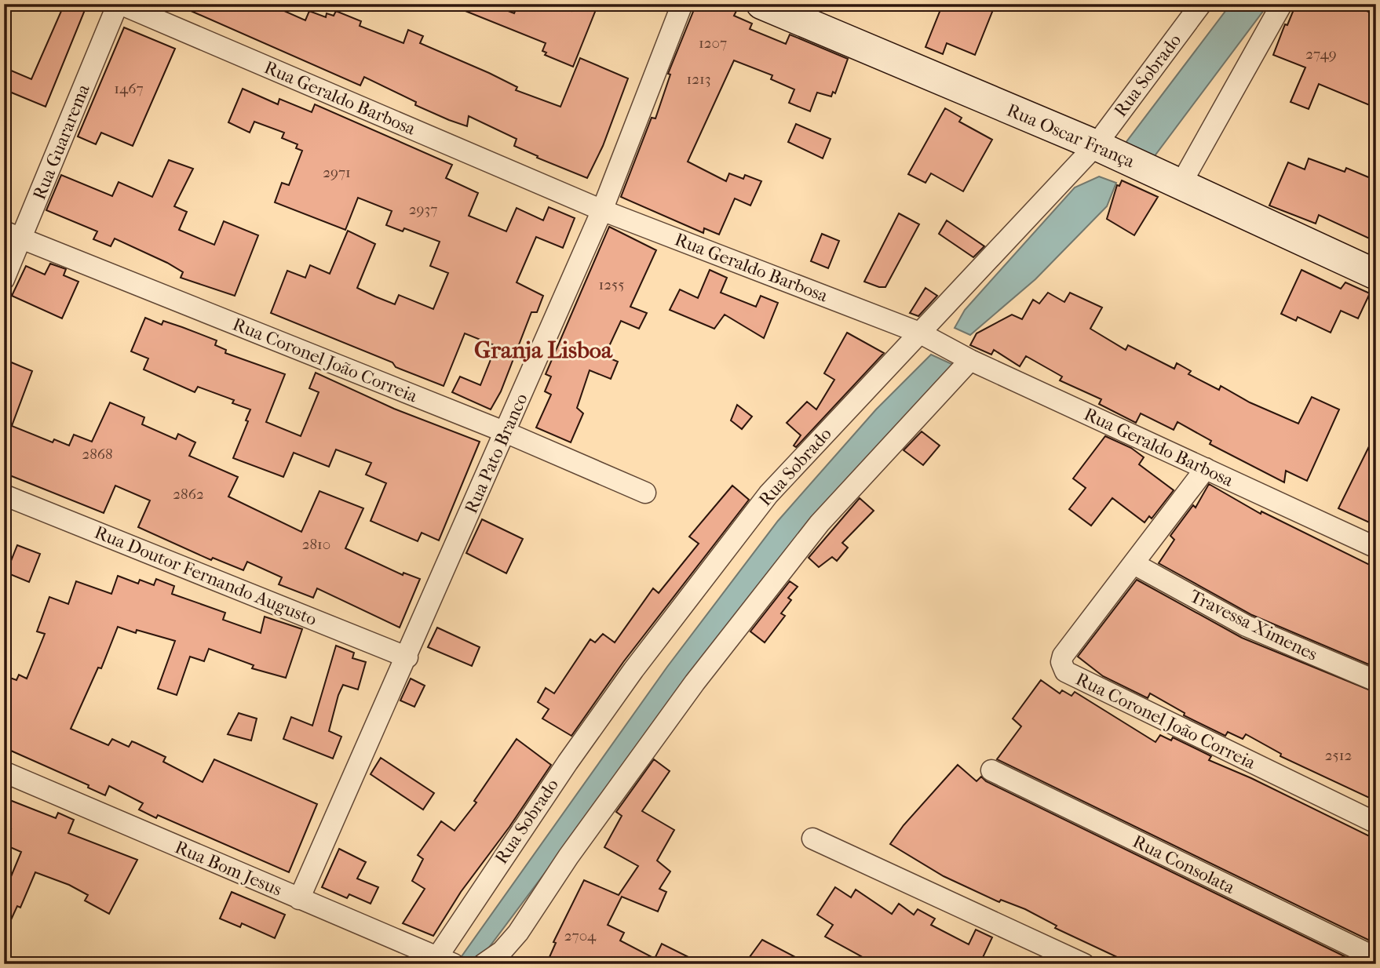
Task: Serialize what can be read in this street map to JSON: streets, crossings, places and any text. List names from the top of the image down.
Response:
{
  "streets": {
    "street": [
      "Rua Sobrado",
      "Rua Geraldo Barbosa",
      "Rua Oscar França",
      "Rua Guararema",
      "Rua Coronel João Correia",
      "Rua Pato Branco",
      "Rua Doutor Fernando Augusto",
      "Travessa Ximenes",
      "Rua Consolata",
      "Rua Bom Jesus"
    ]
  },
  "crossings": [
    ["Rua Sobrado", "Rua Geraldo Barbosa"],
    ["Rua Sobrado", "Rua Oscar França"],
    ["Rua Sobrado", "Rua Bom Jesus"],
    ["Rua Geraldo Barbosa", "Rua Guararema"],
    ["Rua Geraldo Barbosa", "Rua Coronel João Correia"],
    ["Rua Geraldo Barbosa", "Rua Pato Branco"],
    ["Rua Guararema", "Rua Coronel João Correia"],
    ["Rua Coronel João Correia", "Rua Pato Branco"],
    ["Rua Coronel João Correia", "Travessa Ximenes"],
    ["Rua Pato Branco", "Rua Doutor Fernando Augusto"],
    ["Rua Pato Branco", "Rua Bom Jesus"]
  ],
  "districts": ["Granja Lisboa"],
  "house_numbers": [
    "1207",
    "2749",
    "1213",
    "1467",
    "2971",
    "2937",
    "1255",
    "2868",
    "2862",
    "2810",
    "2512",
    "2704"
  ]
}
